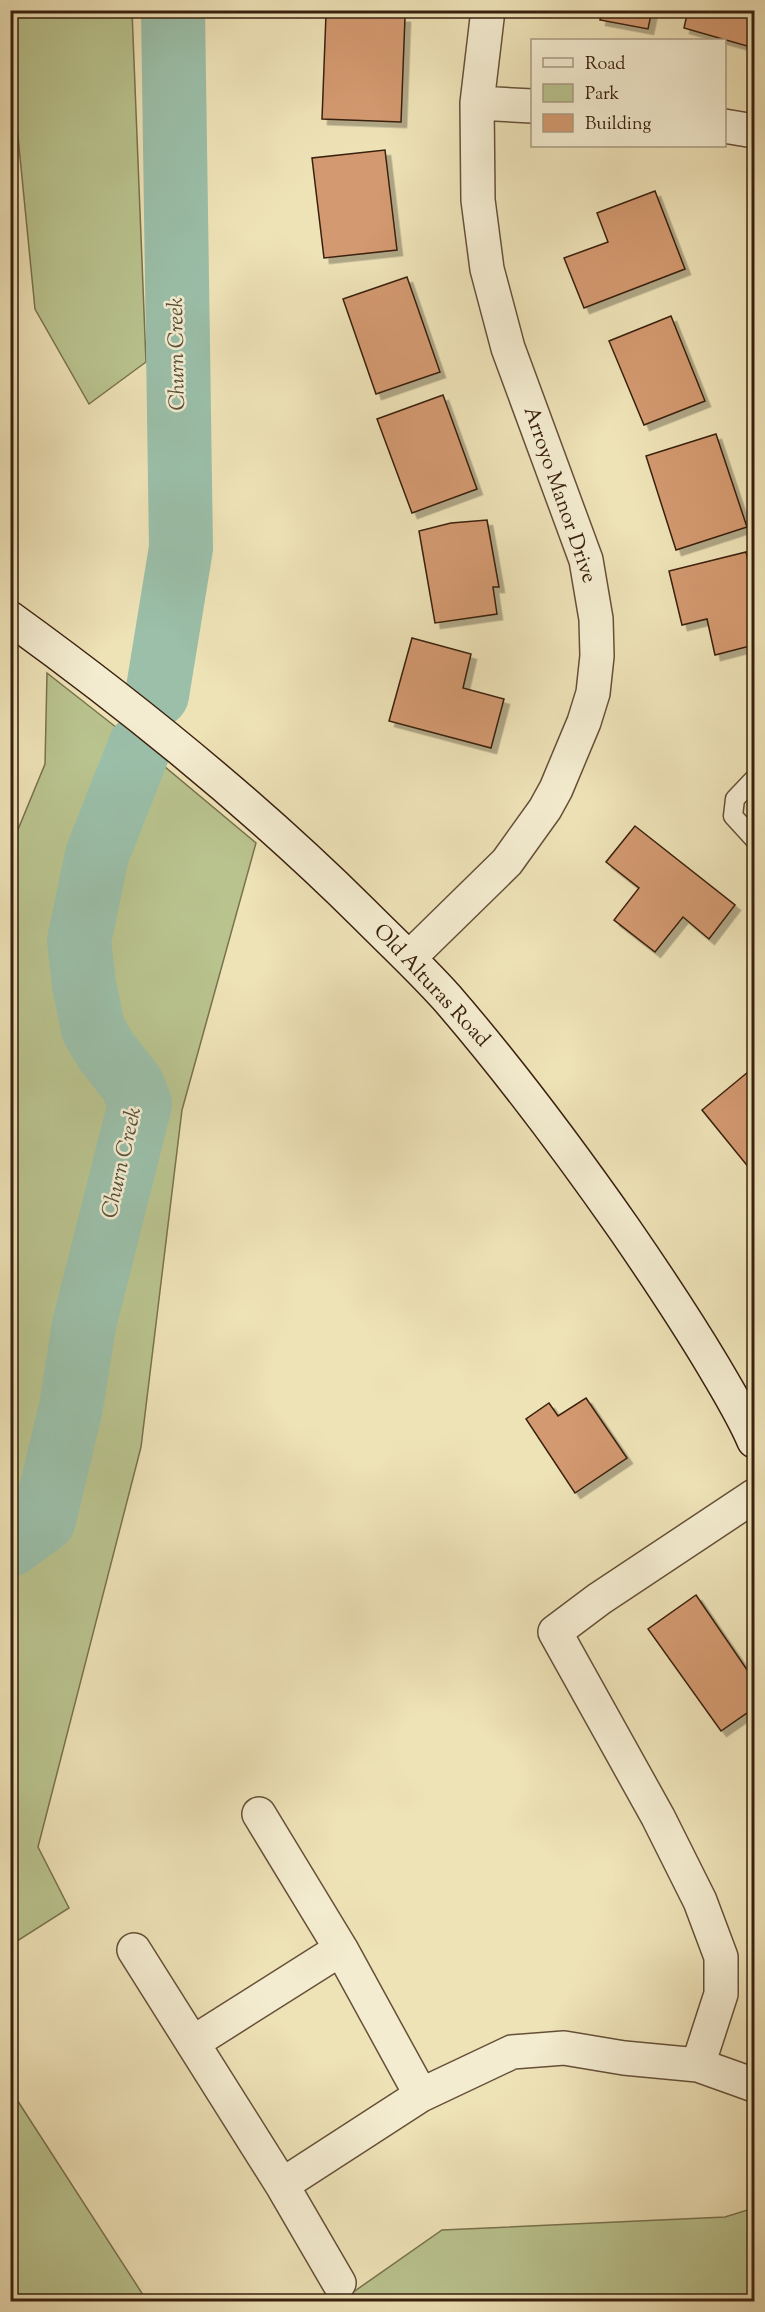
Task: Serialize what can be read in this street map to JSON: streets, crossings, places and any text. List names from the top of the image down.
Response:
{
  "streets": {
    "street": ["Arroyo Manor Drive", "Old Alturas Road"]
  },
  "crossings": [
    ["Arroyo Manor Drive", "Old Alturas Road"]
  ],
  "water": ["Churn Creek"],
  "legend": ["Road", "Park", "Building"]
}
